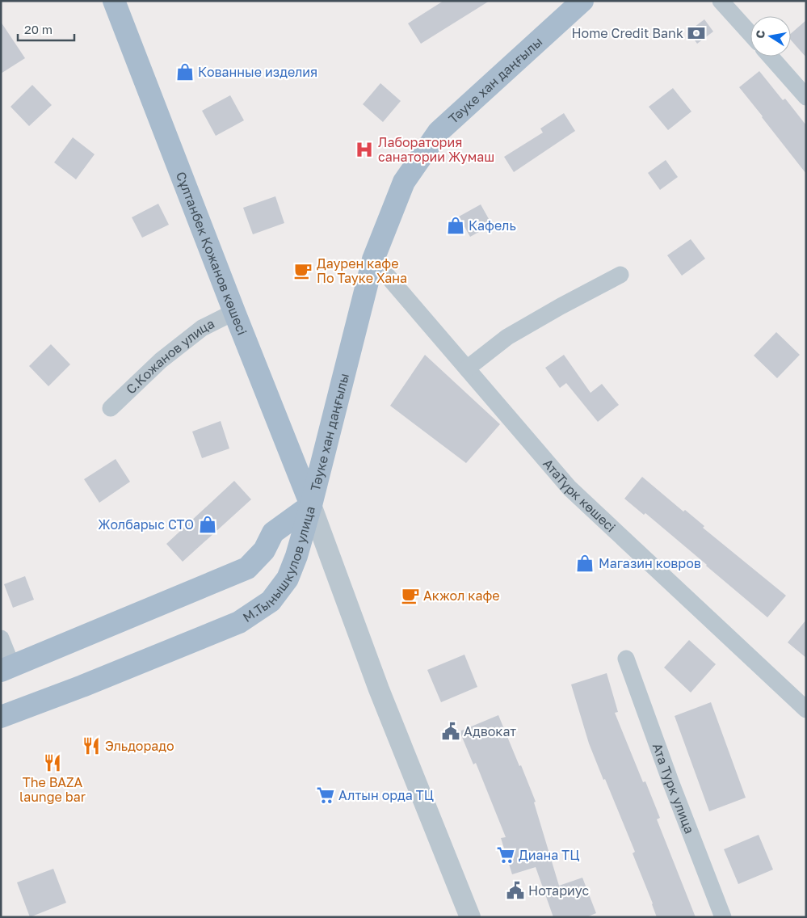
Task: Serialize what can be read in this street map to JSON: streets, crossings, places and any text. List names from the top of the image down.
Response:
{
  "streets": {
    "main road": ["Тәуке хан даңғылы", "Сұлтанбек Қожанов көшесі", "М.Тынышкулов улица"],
    "street": ["С.Кожанов улица", "АтаТүрк көшесі", "Ата Турк улица"]
  },
  "crossings": [
    ["Тәуке хан даңғылы", "Сұлтанбек Қожанов көшесі"],
    ["Тәуке хан даңғылы", "АтаТүрк көшесі"],
    ["Тәуке хан даңғылы", "М.Тынышкулов улица"],
    ["Сұлтанбек Қожанов көшесі", "С.Кожанов улица"],
    ["Сұлтанбек Қожанов көшесі", "М.Тынышкулов улица"]
  ],
  "places": {
    "bank": ["Home Credit Bank"],
    "shop": [
      "Кованные изделия",
      "Кафель",
      "Жолбарыс СТО",
      "Магазин ковров"
    ],
    "hospital": ["Лаборатория санатории Жумаш"],
    "cafe": ["Даурен кафе По Тауке Хана", "Акжол кафе"],
    "public building": ["Адвокат", "Нотариус"],
    "restaurant": ["Эльдорадо", "The BAZA launge bar"],
    "supermarket": ["Алтын орда ТЦ", "Диана ТЦ"]
  },
  "scale_bar": "20 m",
  "north": "left"
}
